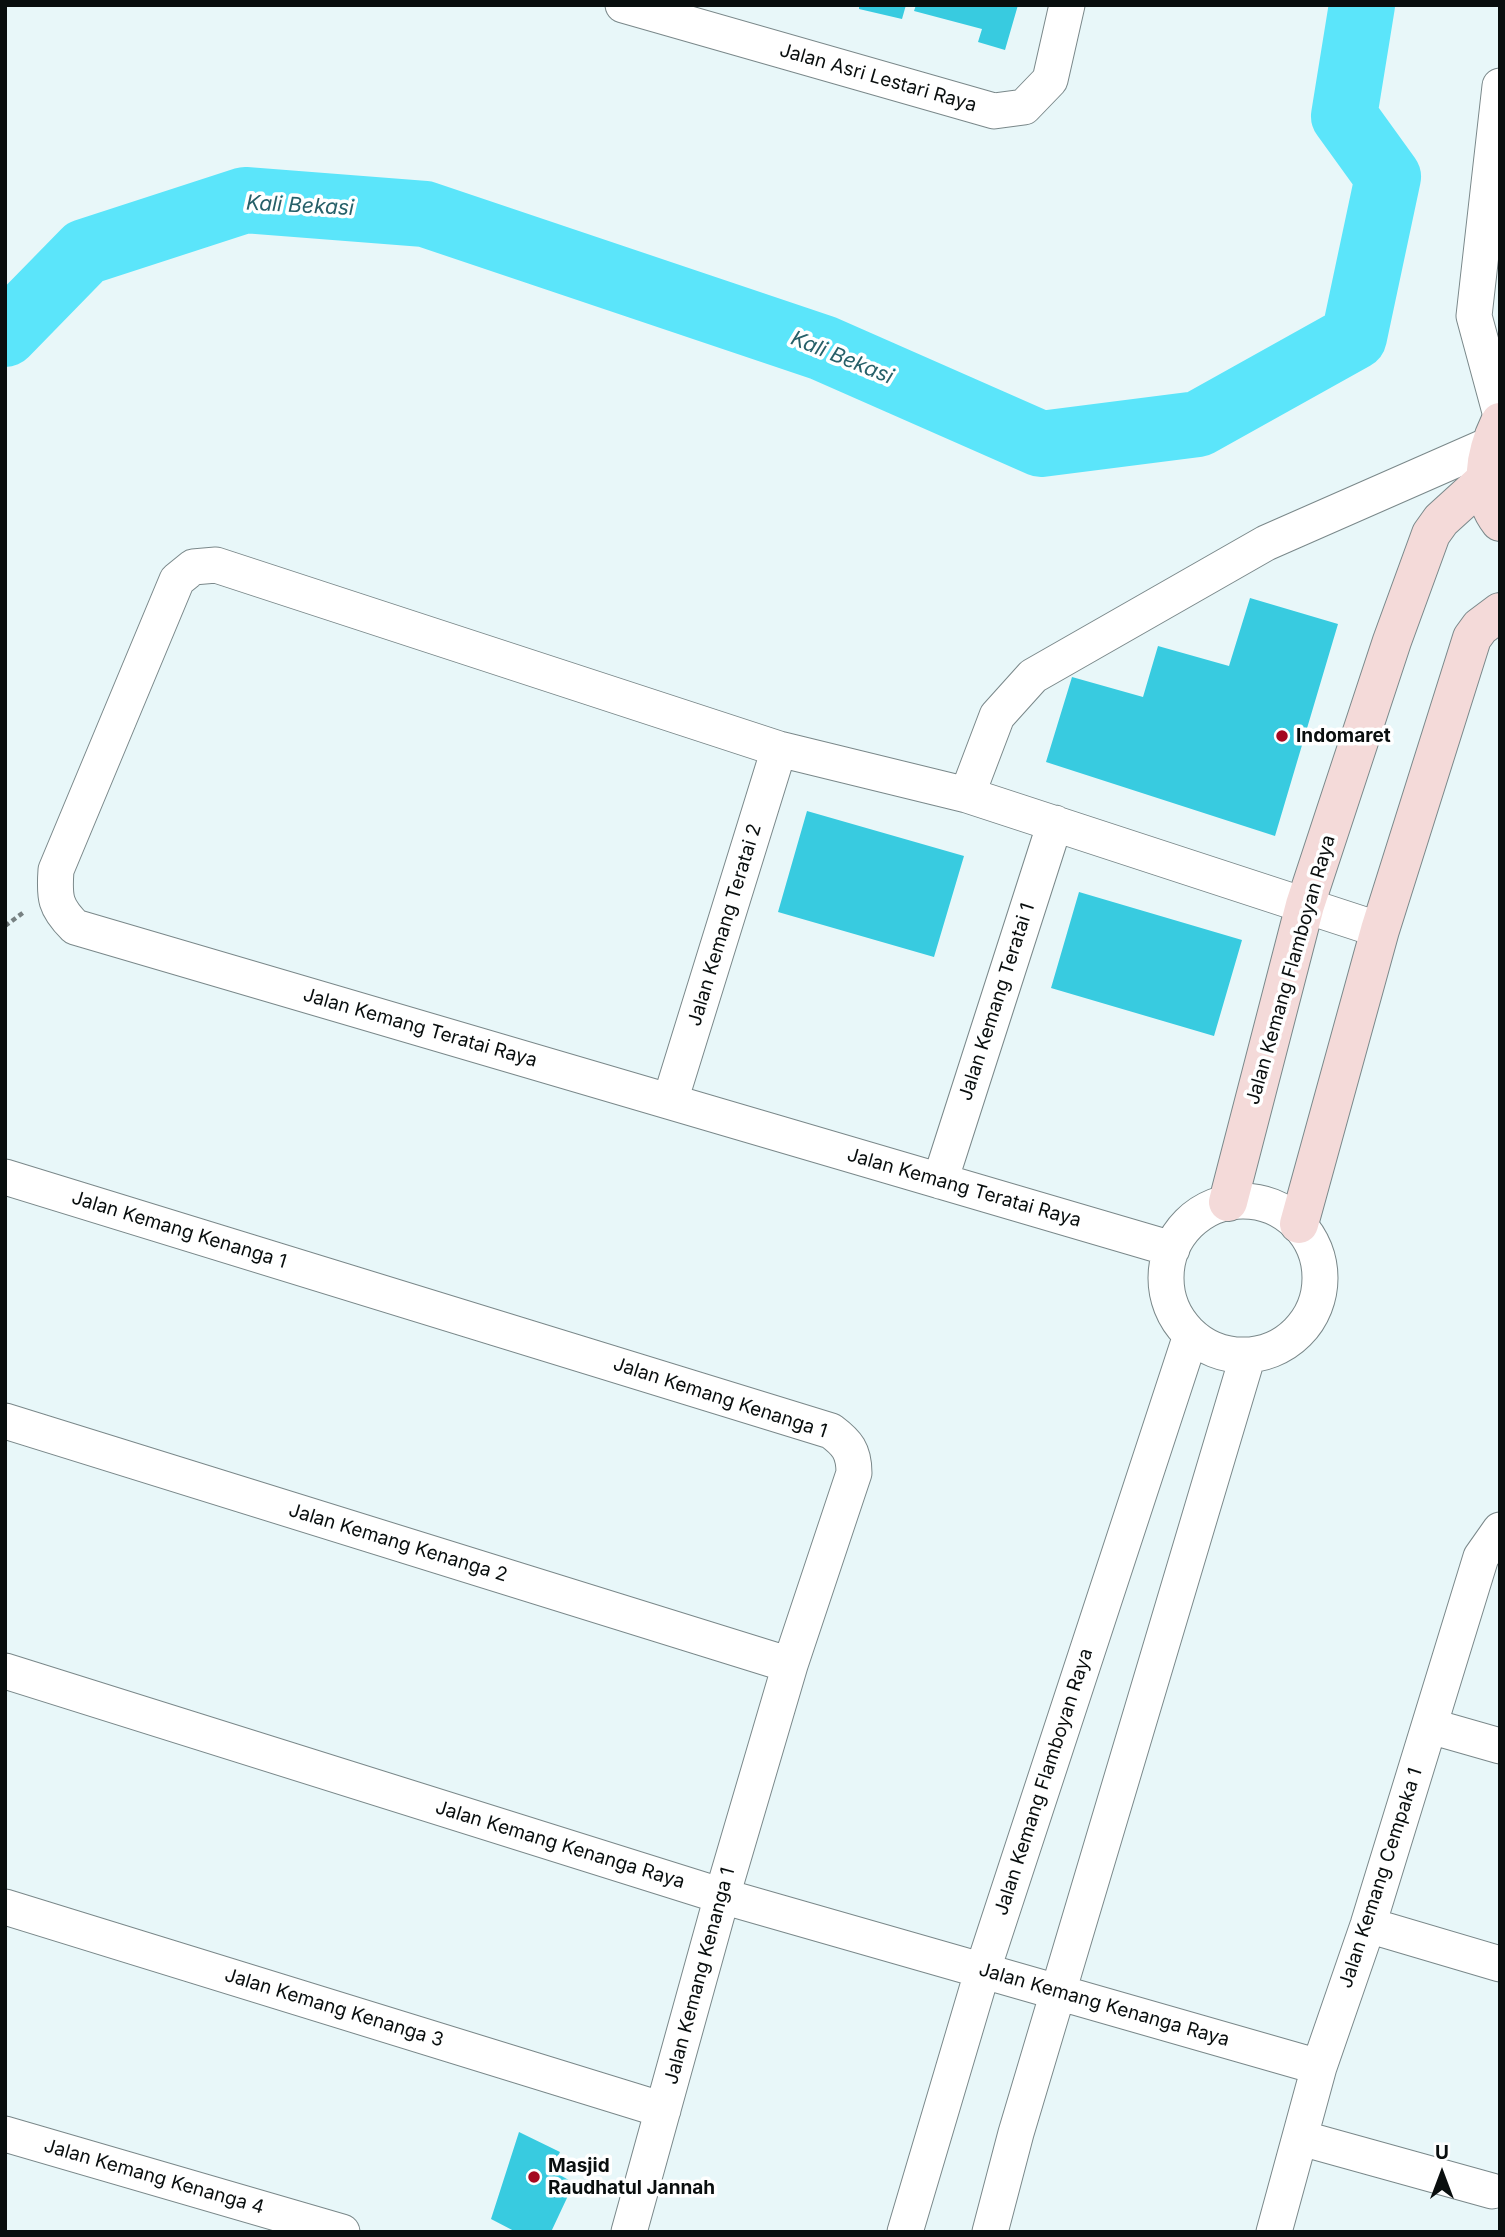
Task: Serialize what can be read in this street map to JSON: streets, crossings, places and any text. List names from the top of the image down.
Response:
{
  "streets": {
    "street": [
      "Jalan Asri Lestari Raya",
      "Jalan Kemang Teratai 2",
      "Jalan Kemang Flamboyan Raya",
      "Jalan Kemang Teratai 1",
      "Jalan Kemang Teratai Raya",
      "Jalan Kemang Kenanga 1",
      "Jalan Kemang Kenanga 2",
      "Jalan Kemang Kenanga Raya",
      "Jalan Kemang Cempaka 1",
      "Jalan Kemang Kenanga 3",
      "Jalan Kemang Kenanga 4"
    ]
  },
  "crossings": [
    ["Jalan Kemang Teratai 2", "Jalan Kemang Teratai Raya"],
    ["Jalan Kemang Flamboyan Raya", "Jalan Kemang Teratai Raya"],
    ["Jalan Kemang Flamboyan Raya", "Jalan Kemang Kenanga Raya"],
    ["Jalan Kemang Teratai 1", "Jalan Kemang Teratai Raya"],
    ["Jalan Kemang Kenanga 1", "Jalan Kemang Kenanga 2"],
    ["Jalan Kemang Kenanga 1", "Jalan Kemang Kenanga Raya"],
    ["Jalan Kemang Kenanga 1", "Jalan Kemang Kenanga 3"],
    ["Jalan Kemang Kenanga Raya", "Jalan Kemang Cempaka 1"]
  ],
  "water": ["Kali Bekasi"],
  "places": ["Indomaret", "Masjid Raudhatul Jannah"],
  "north": "top"
}
